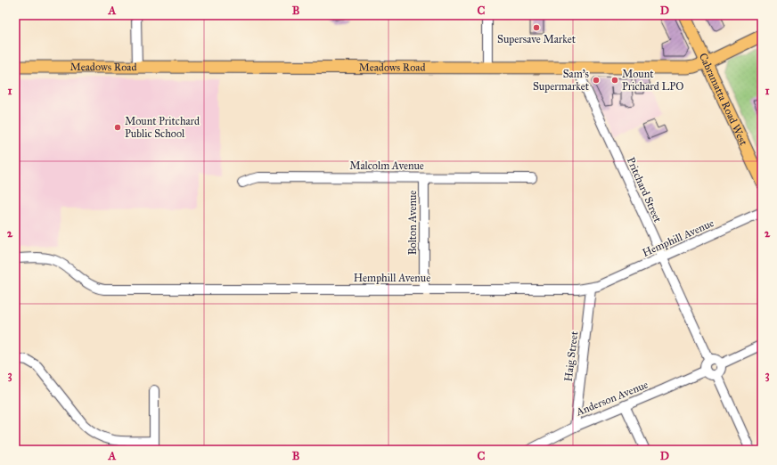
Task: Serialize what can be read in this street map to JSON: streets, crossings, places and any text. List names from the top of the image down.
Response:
{
  "streets": {
    "main road": ["Meadows Road", "Cabramatta Road West"],
    "street": [
      "Malcolm Avenue",
      "Pritchard Street",
      "Bolton Avenue",
      "Hemphill Avenue",
      "Haig Street",
      "Anderson Avenue"
    ]
  },
  "crossings": [
    ["Meadows Road", "Cabramatta Road West"],
    ["Meadows Road", "Pritchard Street"],
    ["Malcolm Avenue", "Bolton Avenue"],
    ["Pritchard Street", "Hemphill Avenue"],
    ["Pritchard Street", "Anderson Avenue"],
    ["Bolton Avenue", "Hemphill Avenue"],
    ["Hemphill Avenue", "Haig Street"],
    ["Haig Street", "Anderson Avenue"]
  ],
  "places": [
    "Supersave Market",
    "Sam's Supermarket",
    "Mount Prichard LPO",
    "Mount Pritchard Public School"
  ],
  "grid": {
    "columns": [
      "A",
      "B",
      "C",
      "D"
    ],
    "rows": ["1", "2", "3"]
  }
}
